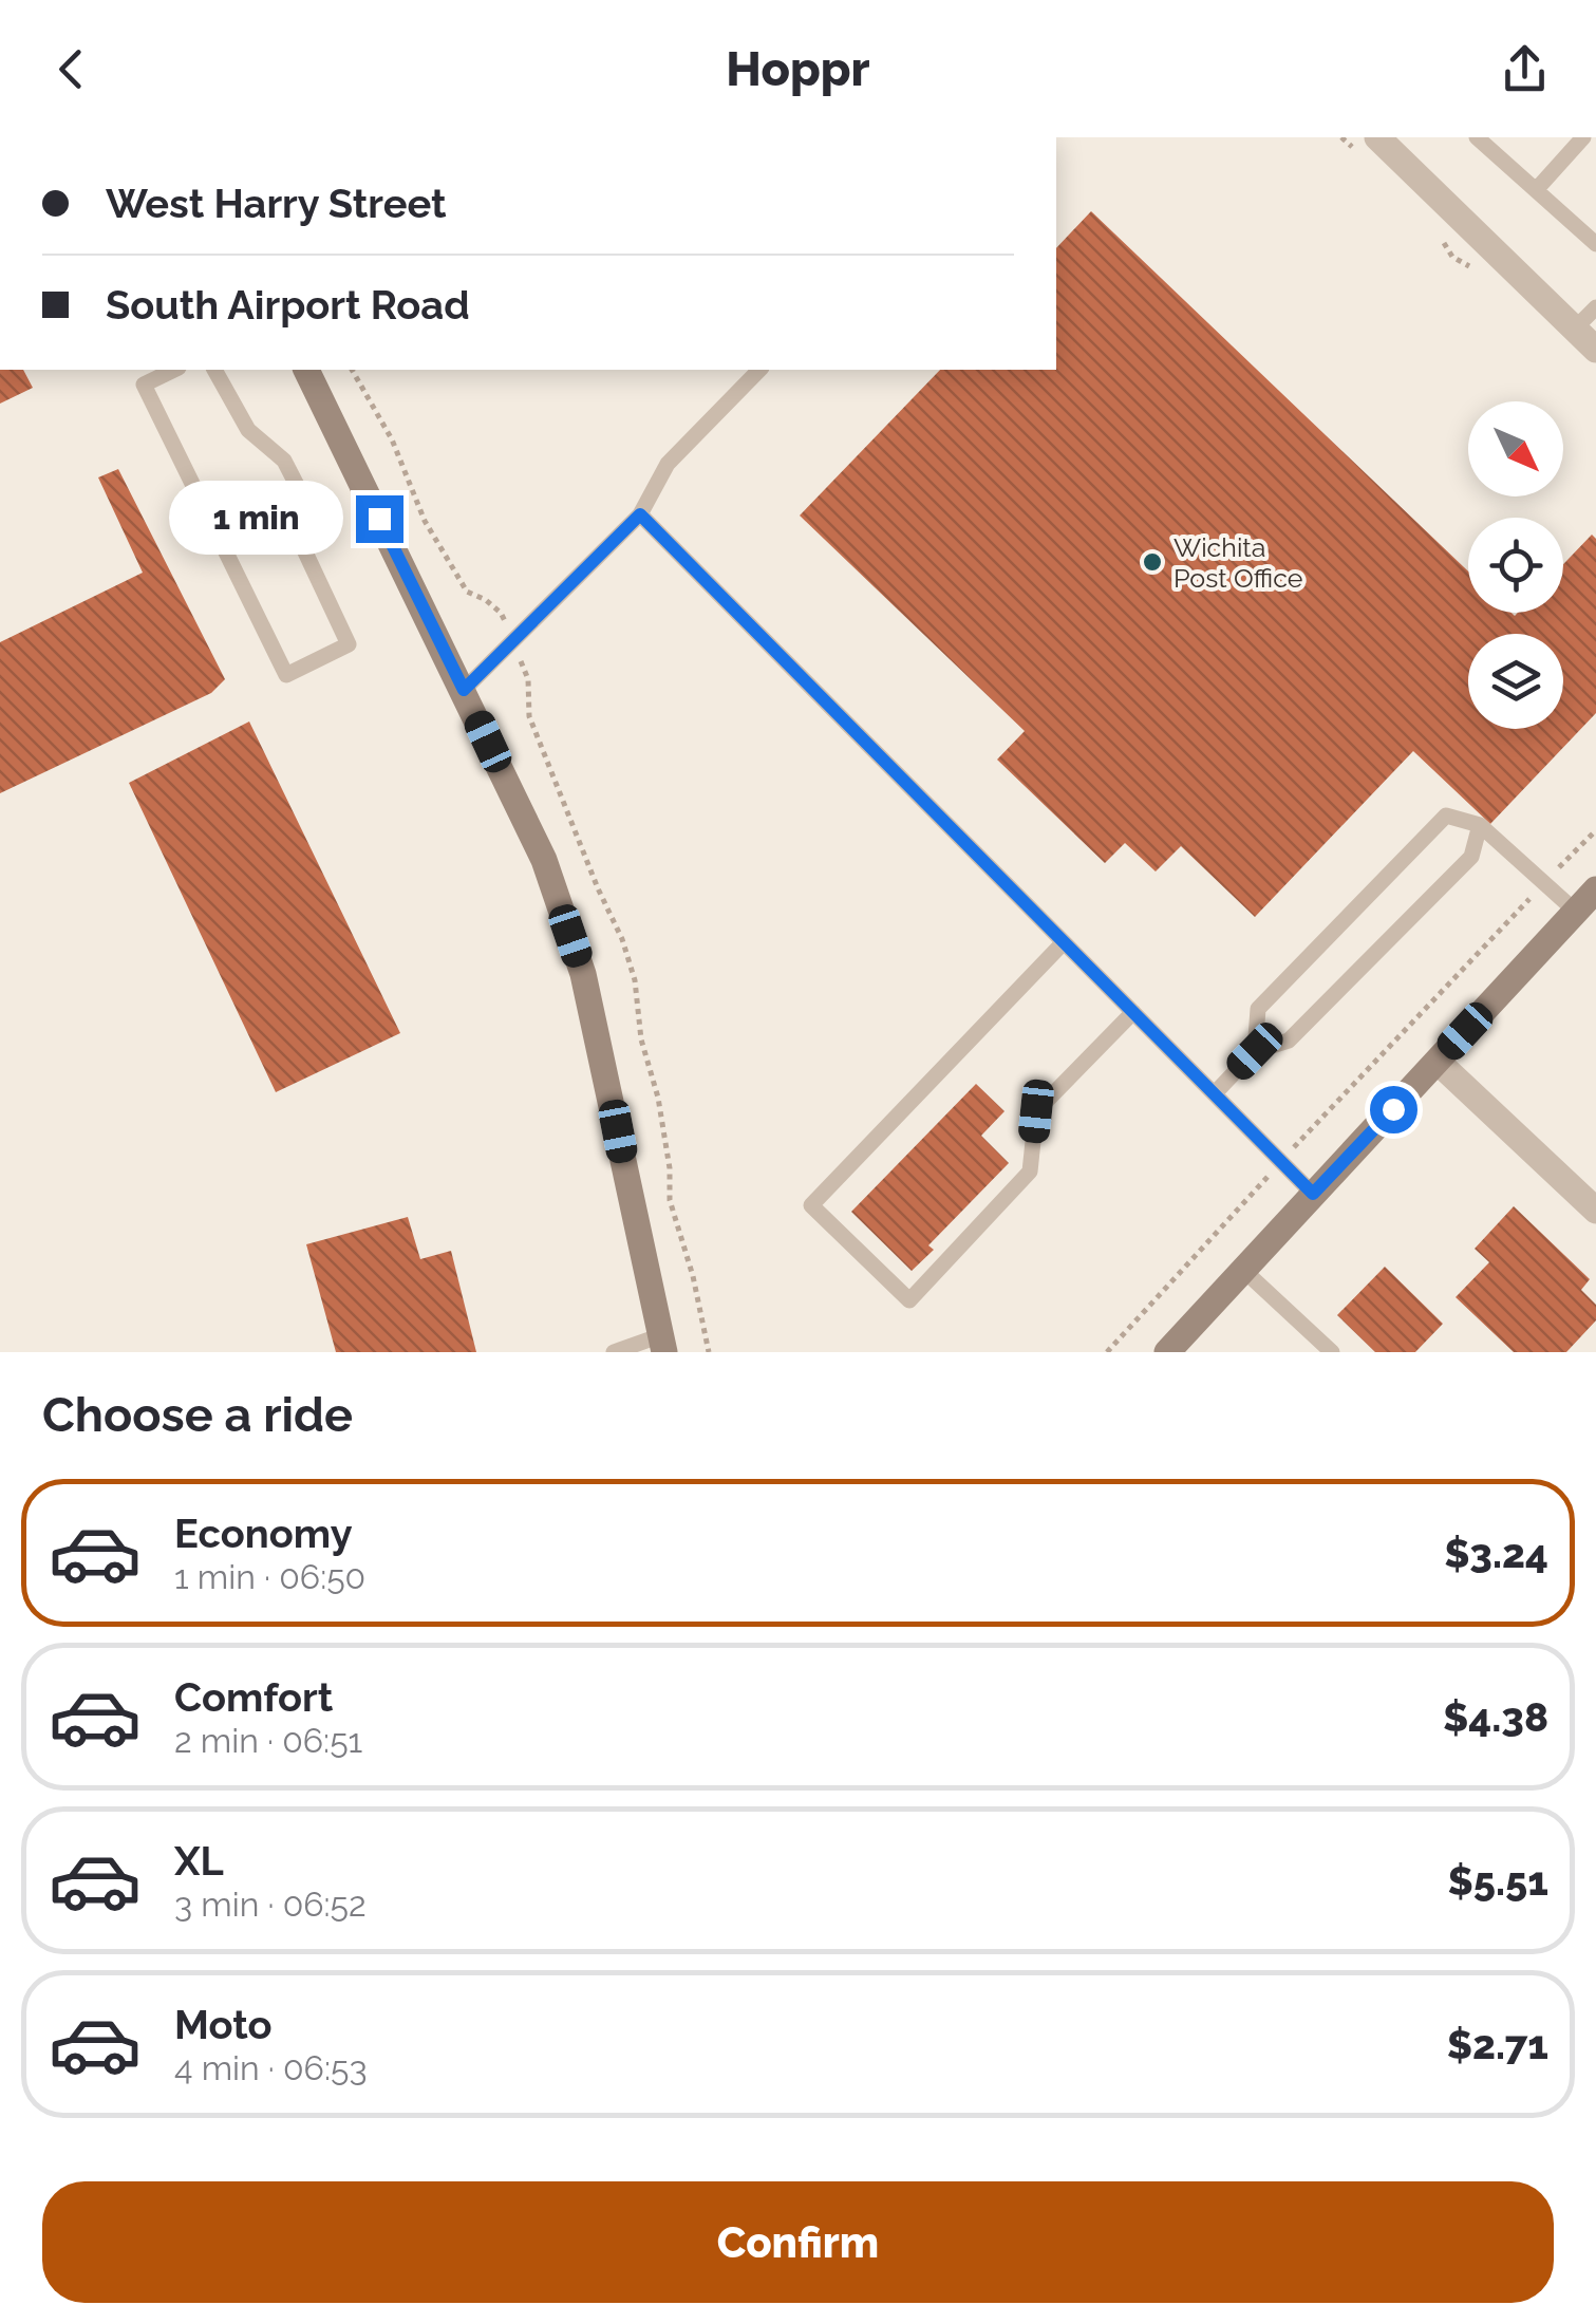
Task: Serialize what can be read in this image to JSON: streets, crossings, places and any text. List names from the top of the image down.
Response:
{
  "places": ["Wichita Post Office"],
  "north": "bottom right",
  "page": {
    "header": "Hoppr",
    "banner": ["West Harry Street", "South Airport Road"],
    "bubble": "1 min",
    "heading": "Choose a ride",
    "list": [
      {
        "name": "Economy",
        "note": "1 min · 06:50",
        "value": "$3.24"
      },
      {
        "name": "Comfort",
        "note": "2 min · 06:51",
        "value": "$4.38"
      },
      {
        "name": "XL",
        "note": "3 min · 06:52",
        "value": "$5.51"
      },
      {
        "name": "Moto",
        "note": "4 min · 06:53",
        "value": "$2.71"
      }
    ],
    "buttons": "Confirm"
  }
}
